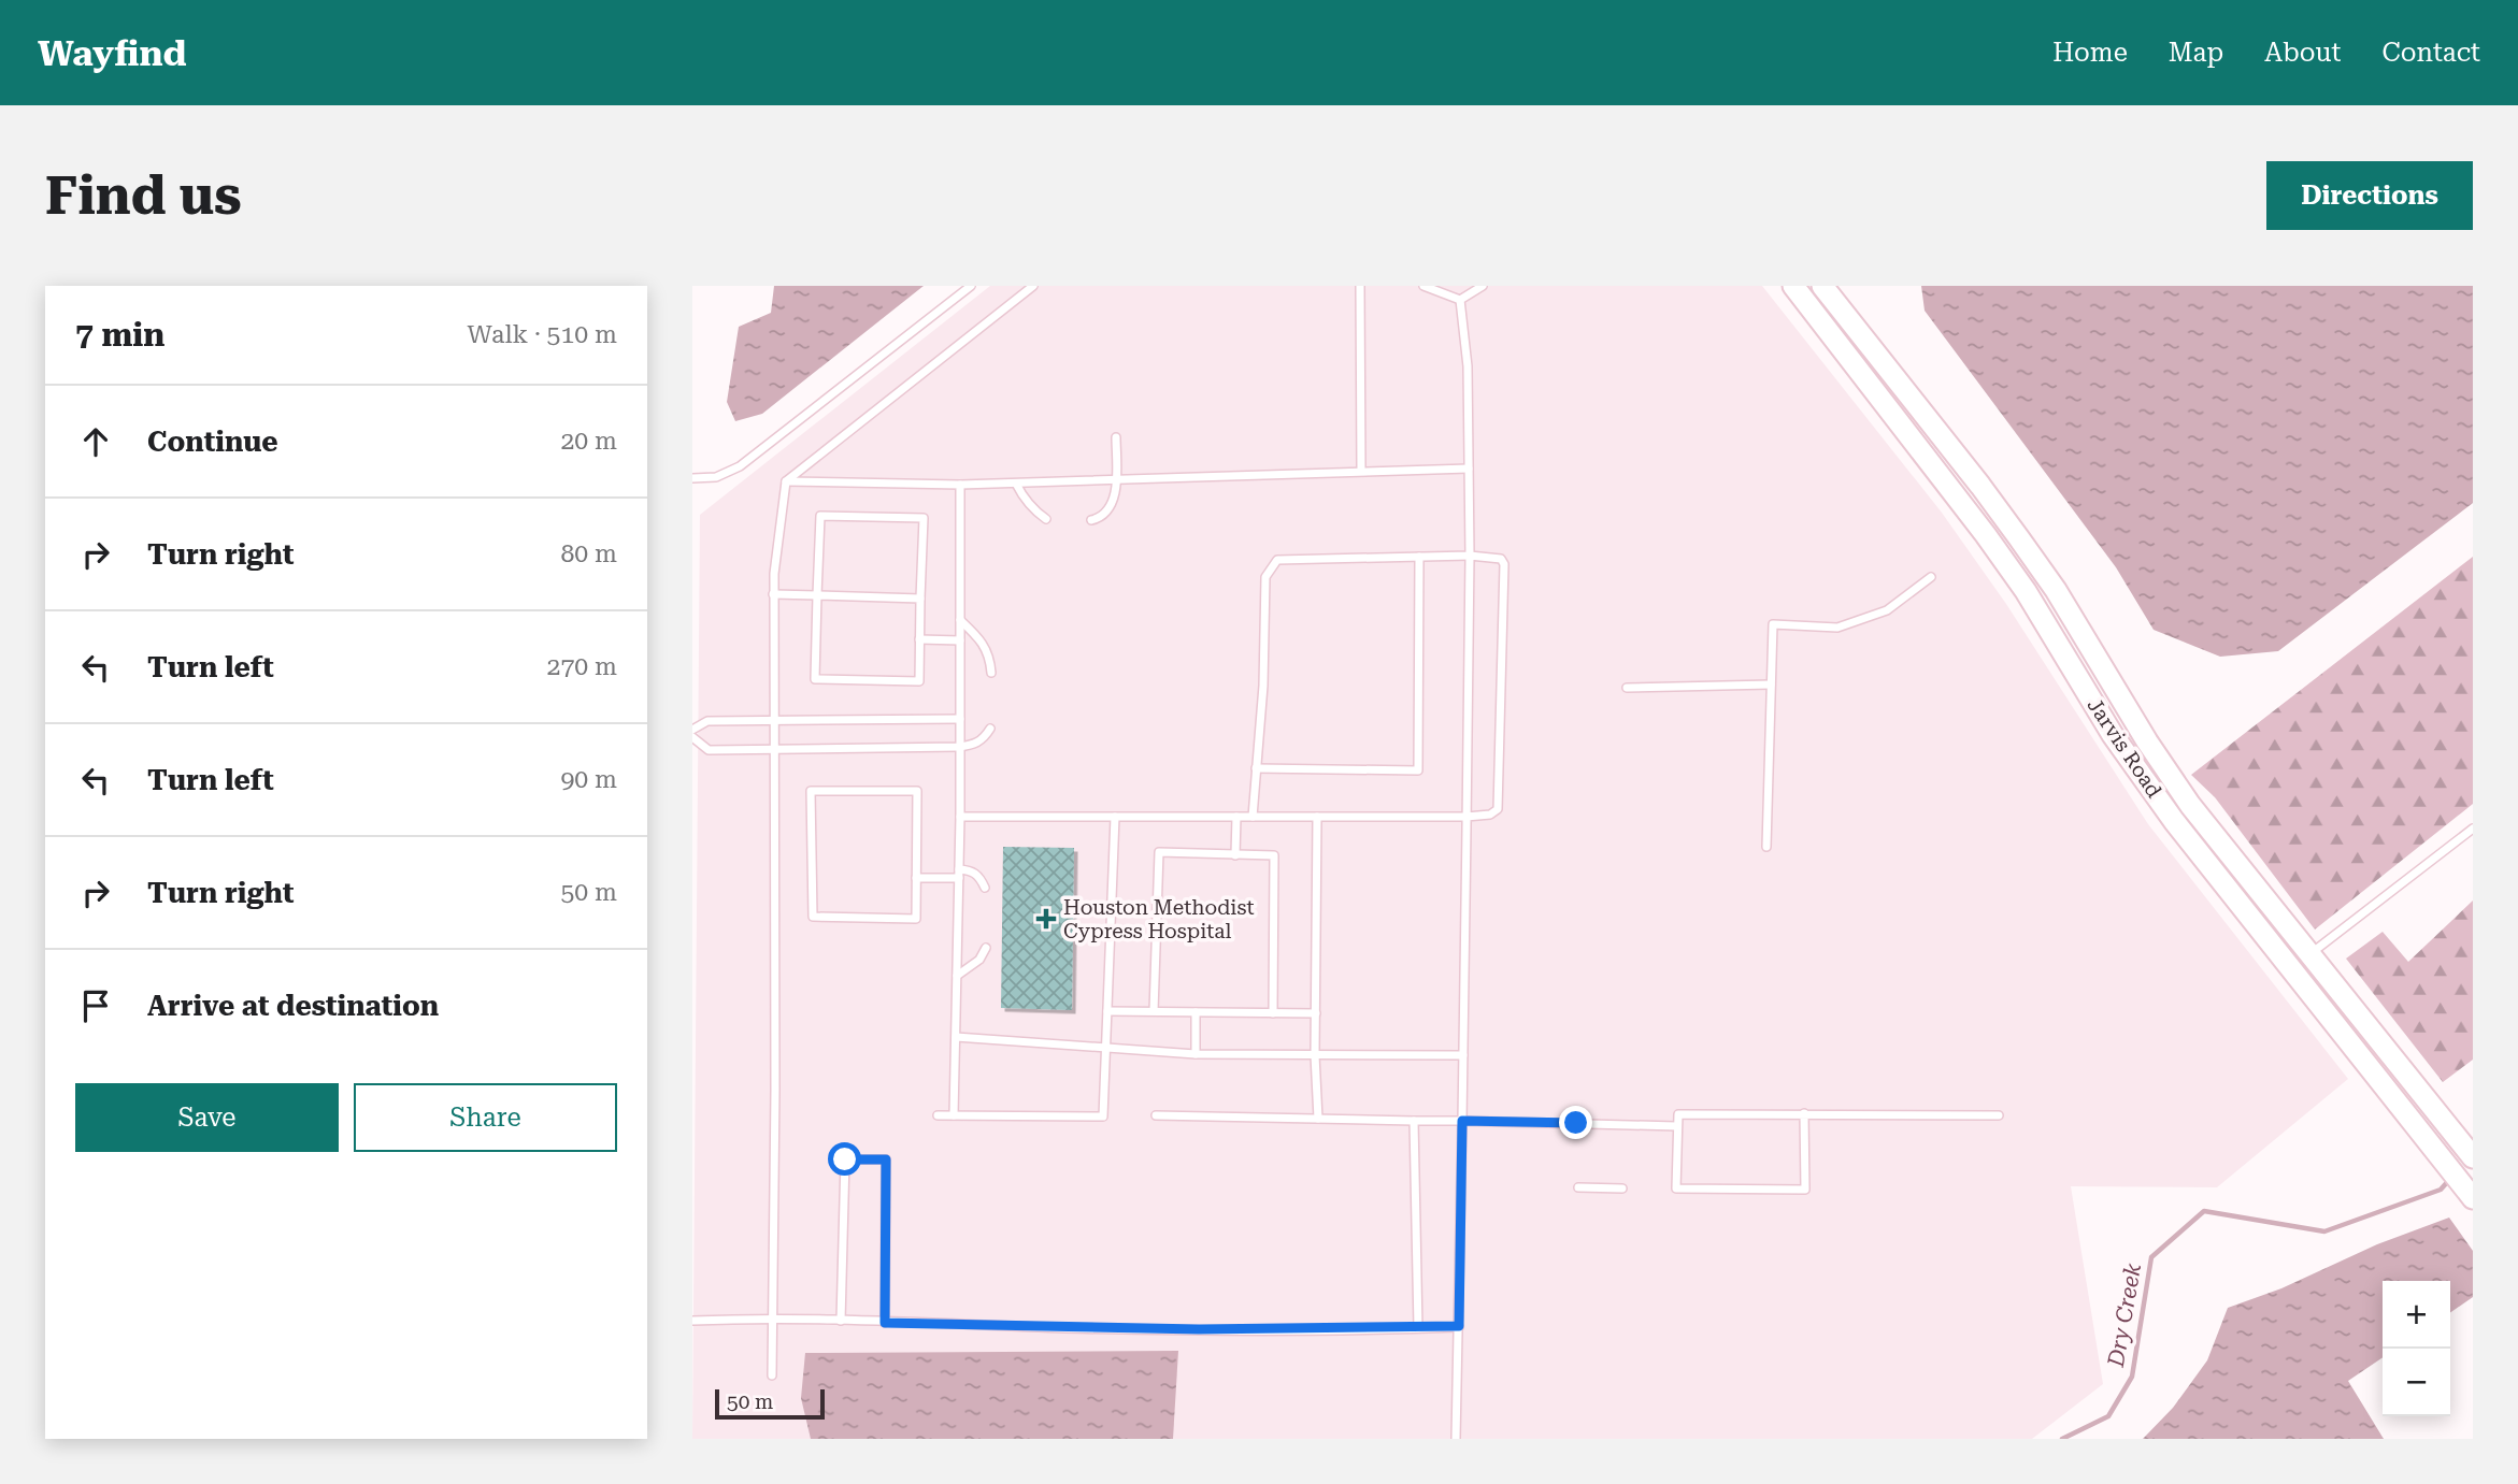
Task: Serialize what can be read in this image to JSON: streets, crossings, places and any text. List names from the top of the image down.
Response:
{
  "streets": {
    "street": ["Jarvis Road"]
  },
  "water": ["Dry Creek"],
  "places": {
    "health": ["Houston Methodist Cypress Hospital"]
  },
  "scale_bar": "50 m",
  "page": {
    "header": "Wayfind",
    "nav": [
      "Home",
      "Map",
      "About",
      "Contact"
    ],
    "buttons": [
      "Directions",
      ["Save", "Share"]
    ],
    "title": "Find us",
    "heading": ["7 min", "Walk · 510 m"],
    "list": [
      ["Continue", "20 m"],
      ["Turn right", "80 m"],
      ["Turn left", "270 m"],
      ["Turn left", "90 m"],
      ["Turn right", "50 m"],
      "Arrive at destination"
    ],
    "map_buttons": ["+", "−"],
    "scale": "50 m"
  }
}
